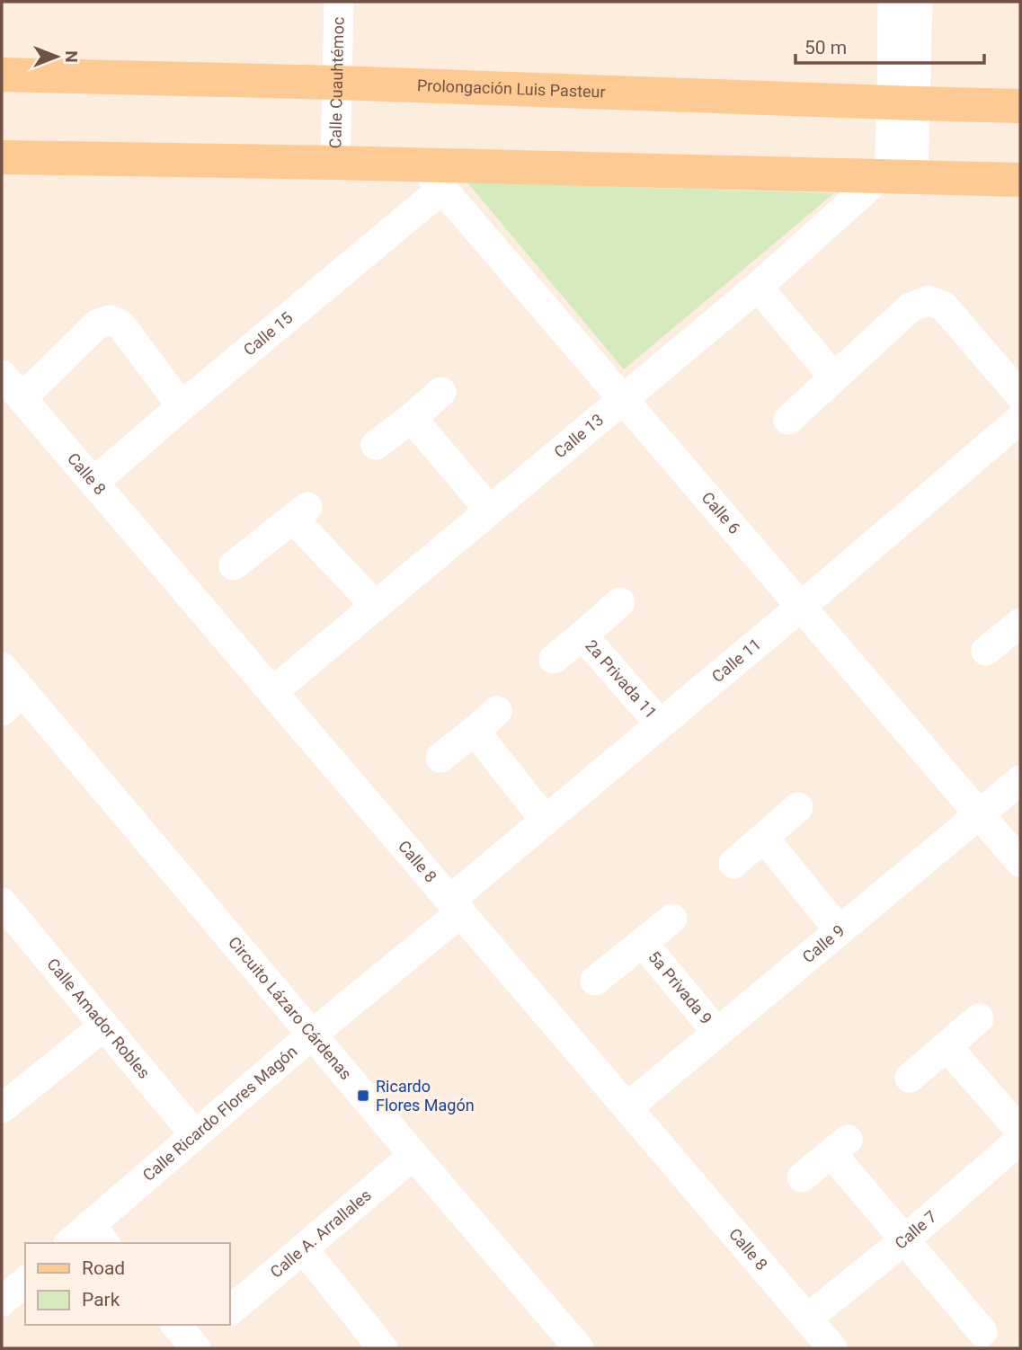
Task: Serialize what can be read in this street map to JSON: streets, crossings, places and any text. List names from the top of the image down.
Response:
{
  "streets": {
    "main road": ["Prolongación Luis Pasteur"],
    "street": [
      "Calle Cuauhtémoc",
      "Calle 15",
      "Calle 13",
      "Calle 8",
      "Calle 6",
      "Calle 11",
      "2a Privada 11",
      "Calle 9",
      "5a Privada 9",
      "Circuito Lázaro Cárdenas",
      "Calle Amador Robles",
      "Calle Ricardo Flores Magón",
      "Calle 7",
      "Calle A. Arrallales"
    ]
  },
  "crossings": [
    ["Calle Cuauhtémoc", "Prolongación Luis Pasteur"],
    ["Calle 15", "Calle 8"],
    ["Calle 15", "Calle 6"],
    ["Calle 13", "Calle 8"],
    ["Calle 13", "Calle 6"],
    ["Calle 8", "Calle 11"],
    ["Calle 8", "Calle 9"],
    ["Calle 8", "Calle Ricardo Flores Magón"],
    ["Calle 8", "Calle 7"],
    ["Calle 6", "Calle 11"],
    ["Calle 6", "Calle 9"],
    ["Calle 11", "2a Privada 11"],
    ["Calle 11", "Calle Ricardo Flores Magón"],
    ["Calle 9", "5a Privada 9"],
    ["Circuito Lázaro Cárdenas", "Calle Ricardo Flores Magón"],
    ["Circuito Lázaro Cárdenas", "Calle A. Arrallales"],
    ["Calle Amador Robles", "Calle Ricardo Flores Magón"]
  ],
  "places": {
    "transit": ["Ricardo Flores Magón"]
  },
  "legend": ["Road", "Park"],
  "scale_bar": "50 m",
  "north": "right"
}
